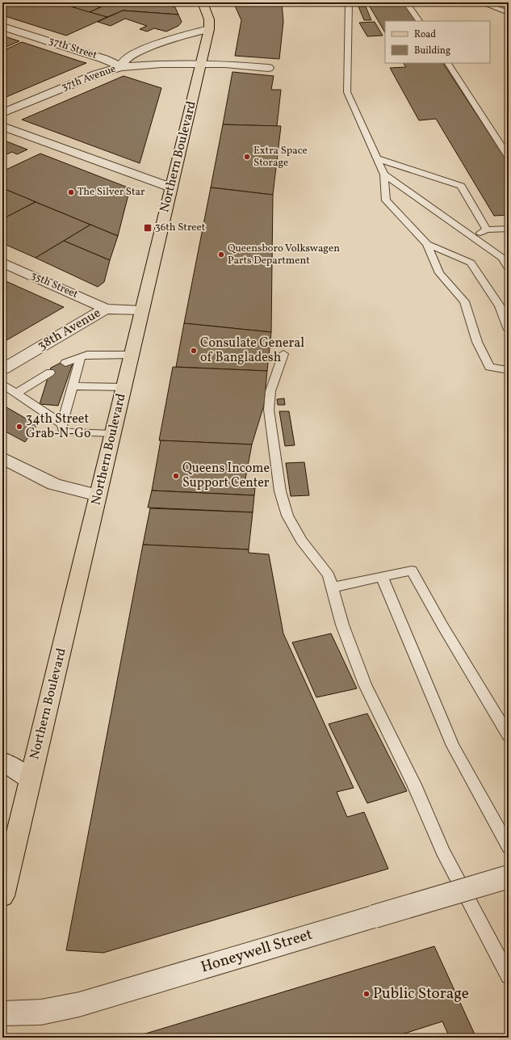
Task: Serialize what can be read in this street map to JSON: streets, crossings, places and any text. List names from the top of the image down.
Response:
{
  "streets": {
    "main road": ["Northern Boulevard"],
    "street": [
      "37th Street",
      "37th Avenue",
      "35th Street",
      "38th Avenue",
      "Honeywell Street"
    ]
  },
  "crossings": [
    ["37th Street", "37th Avenue"],
    ["37th Avenue", "Northern Boulevard"],
    ["Northern Boulevard", "38th Avenue"],
    ["35th Street", "38th Avenue"]
  ],
  "places": {
    "other": [
      "Extra Space Storage",
      "The Silver Star",
      "Queensboro Volkswagen Parts Department",
      "Consulate General of Bangladesh",
      "34th Street Grab-N-Go",
      "Queens Income Support Center",
      "Public Storage"
    ],
    "transit": ["36th Street"]
  },
  "legend": ["Road", "Building"]
}
